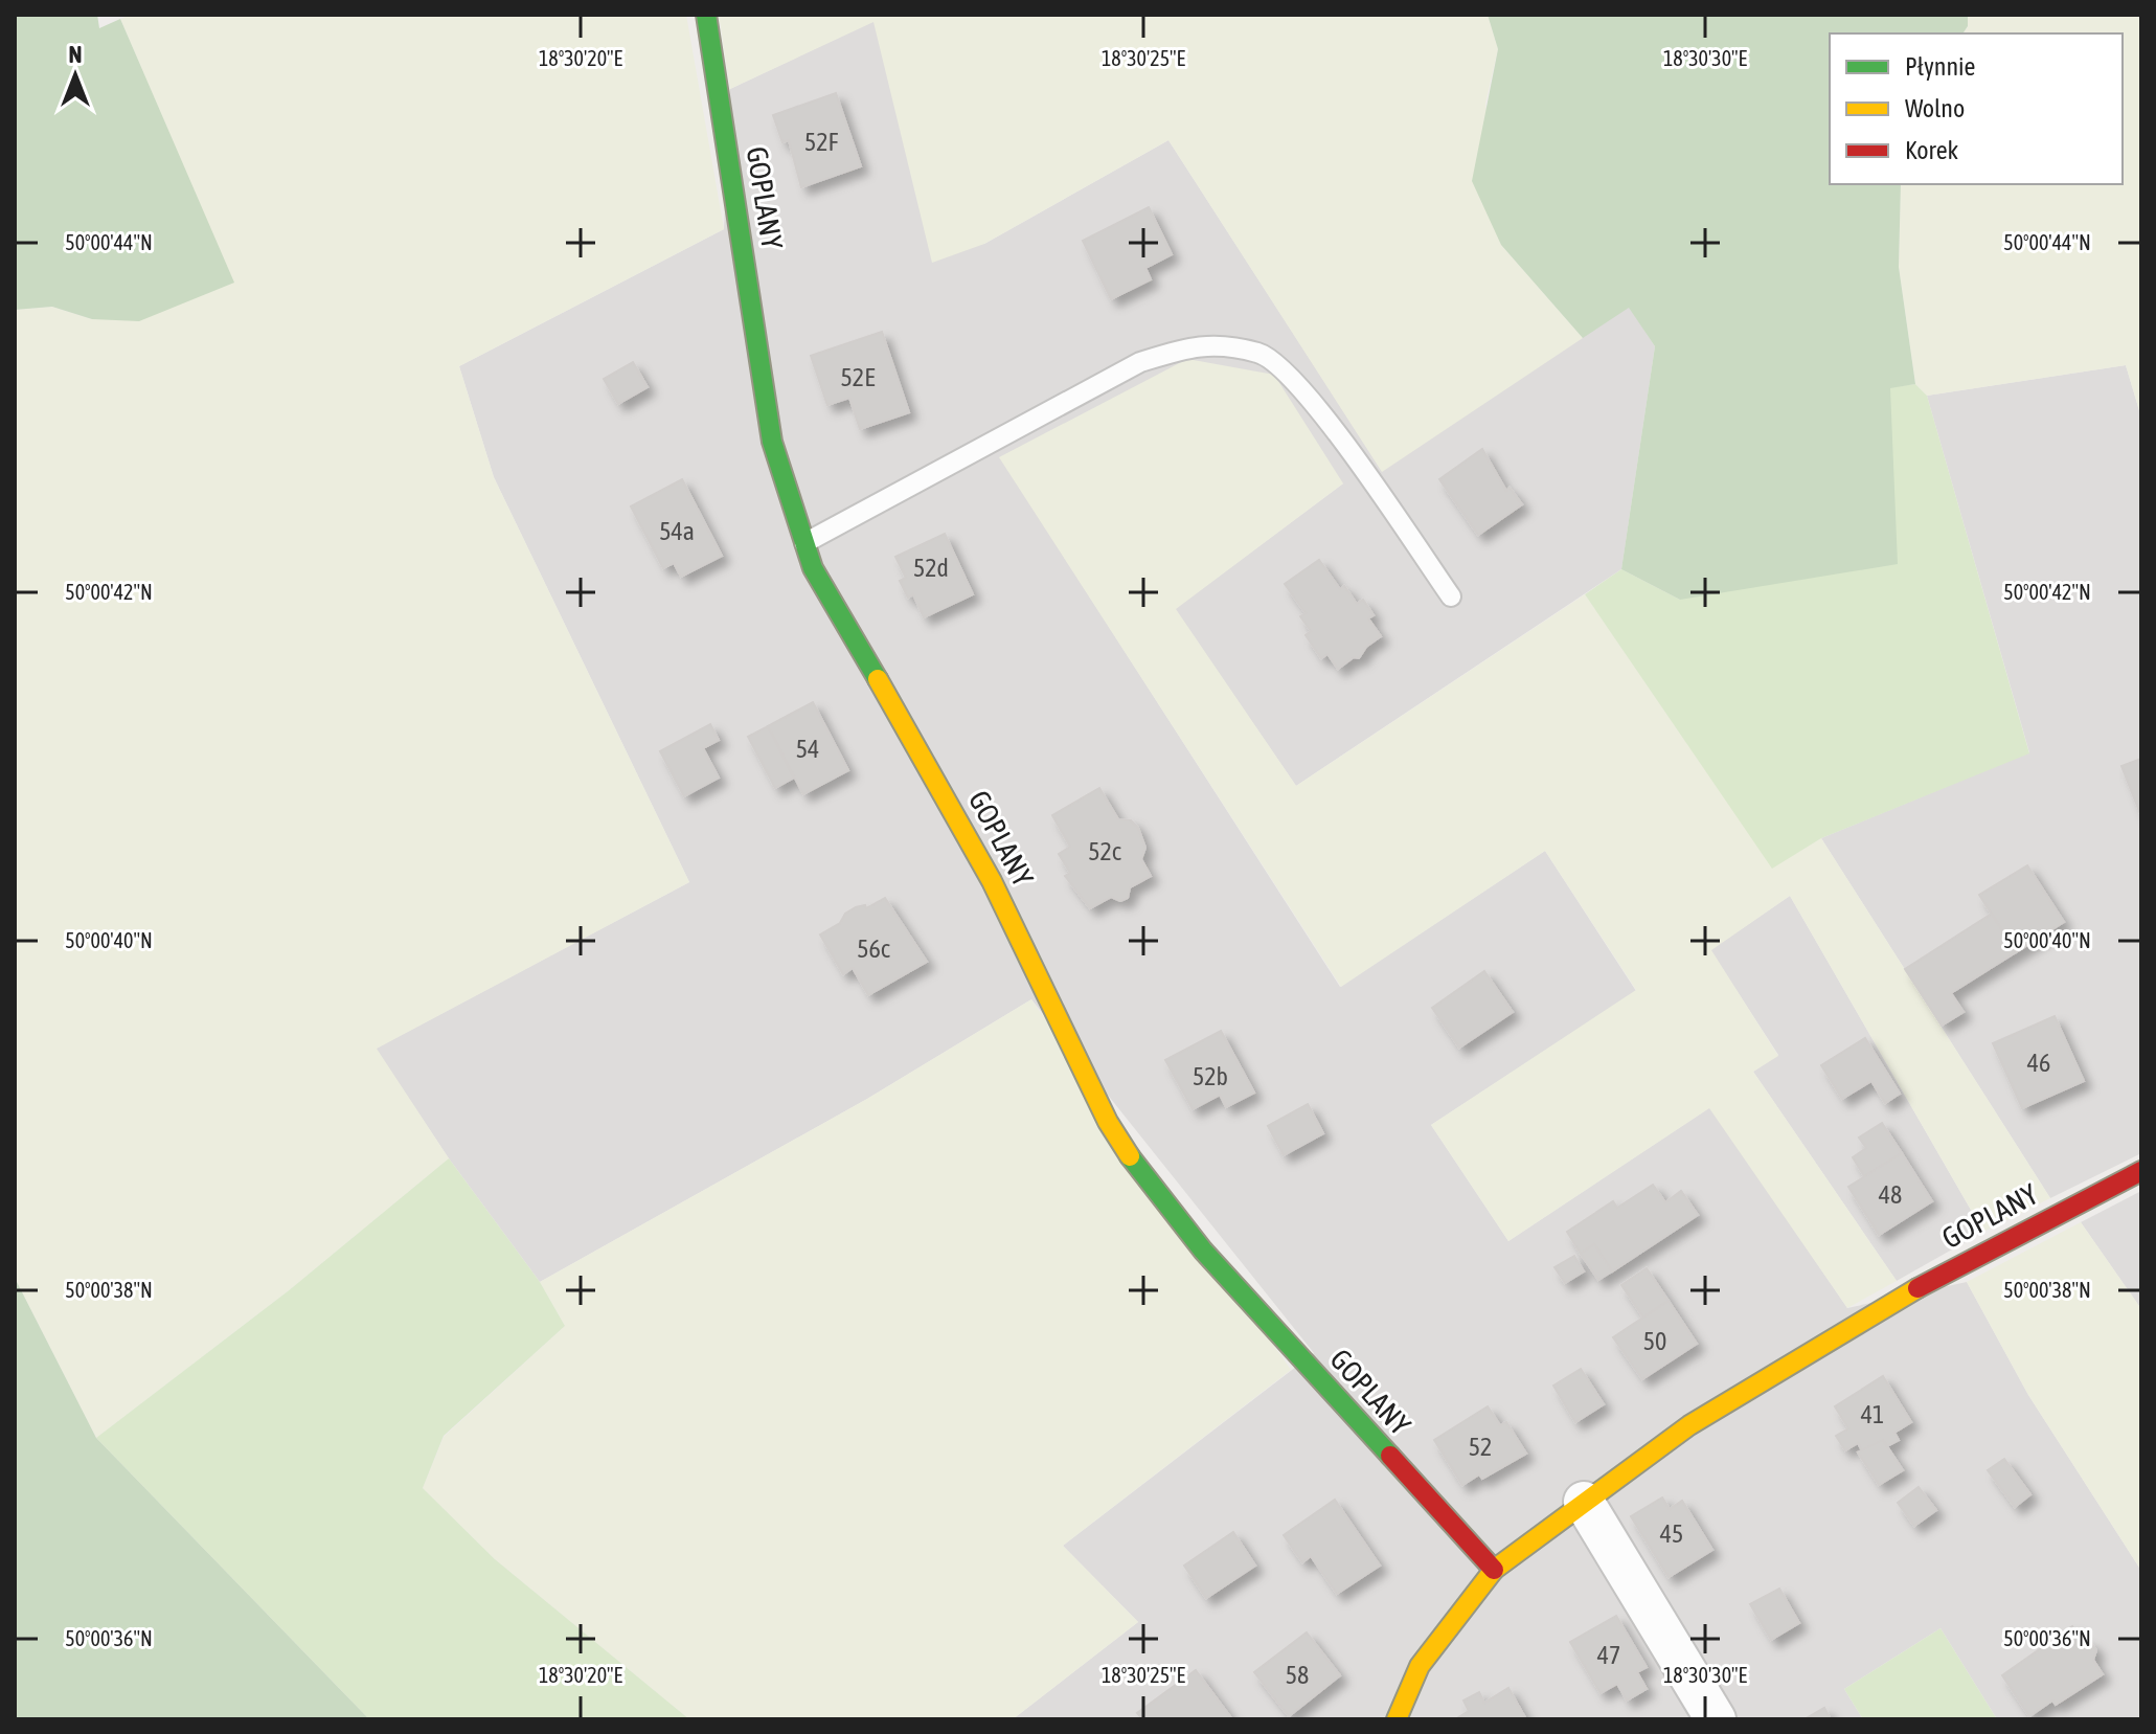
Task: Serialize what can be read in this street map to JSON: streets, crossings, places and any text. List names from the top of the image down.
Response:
{
  "streets": {
    "street": ["GOPLANY"]
  },
  "house_numbers": [
    "52F",
    "52E",
    "54a",
    "52d",
    "54",
    "52c",
    "56c",
    "46",
    "52b",
    "48",
    "50",
    "41",
    "52",
    "45",
    "47",
    "58"
  ],
  "legend": ["Płynnie", "Wolno", "Korek"],
  "north": "top",
  "coordinates": [
    "18°30'20\"E",
    "18°30'25\"E",
    "18°30'30\"E",
    "50°00'44\"N",
    "50°00'42\"N",
    "50°00'40\"N",
    "50°00'38\"N",
    "50°00'36\"N"
  ]
}
